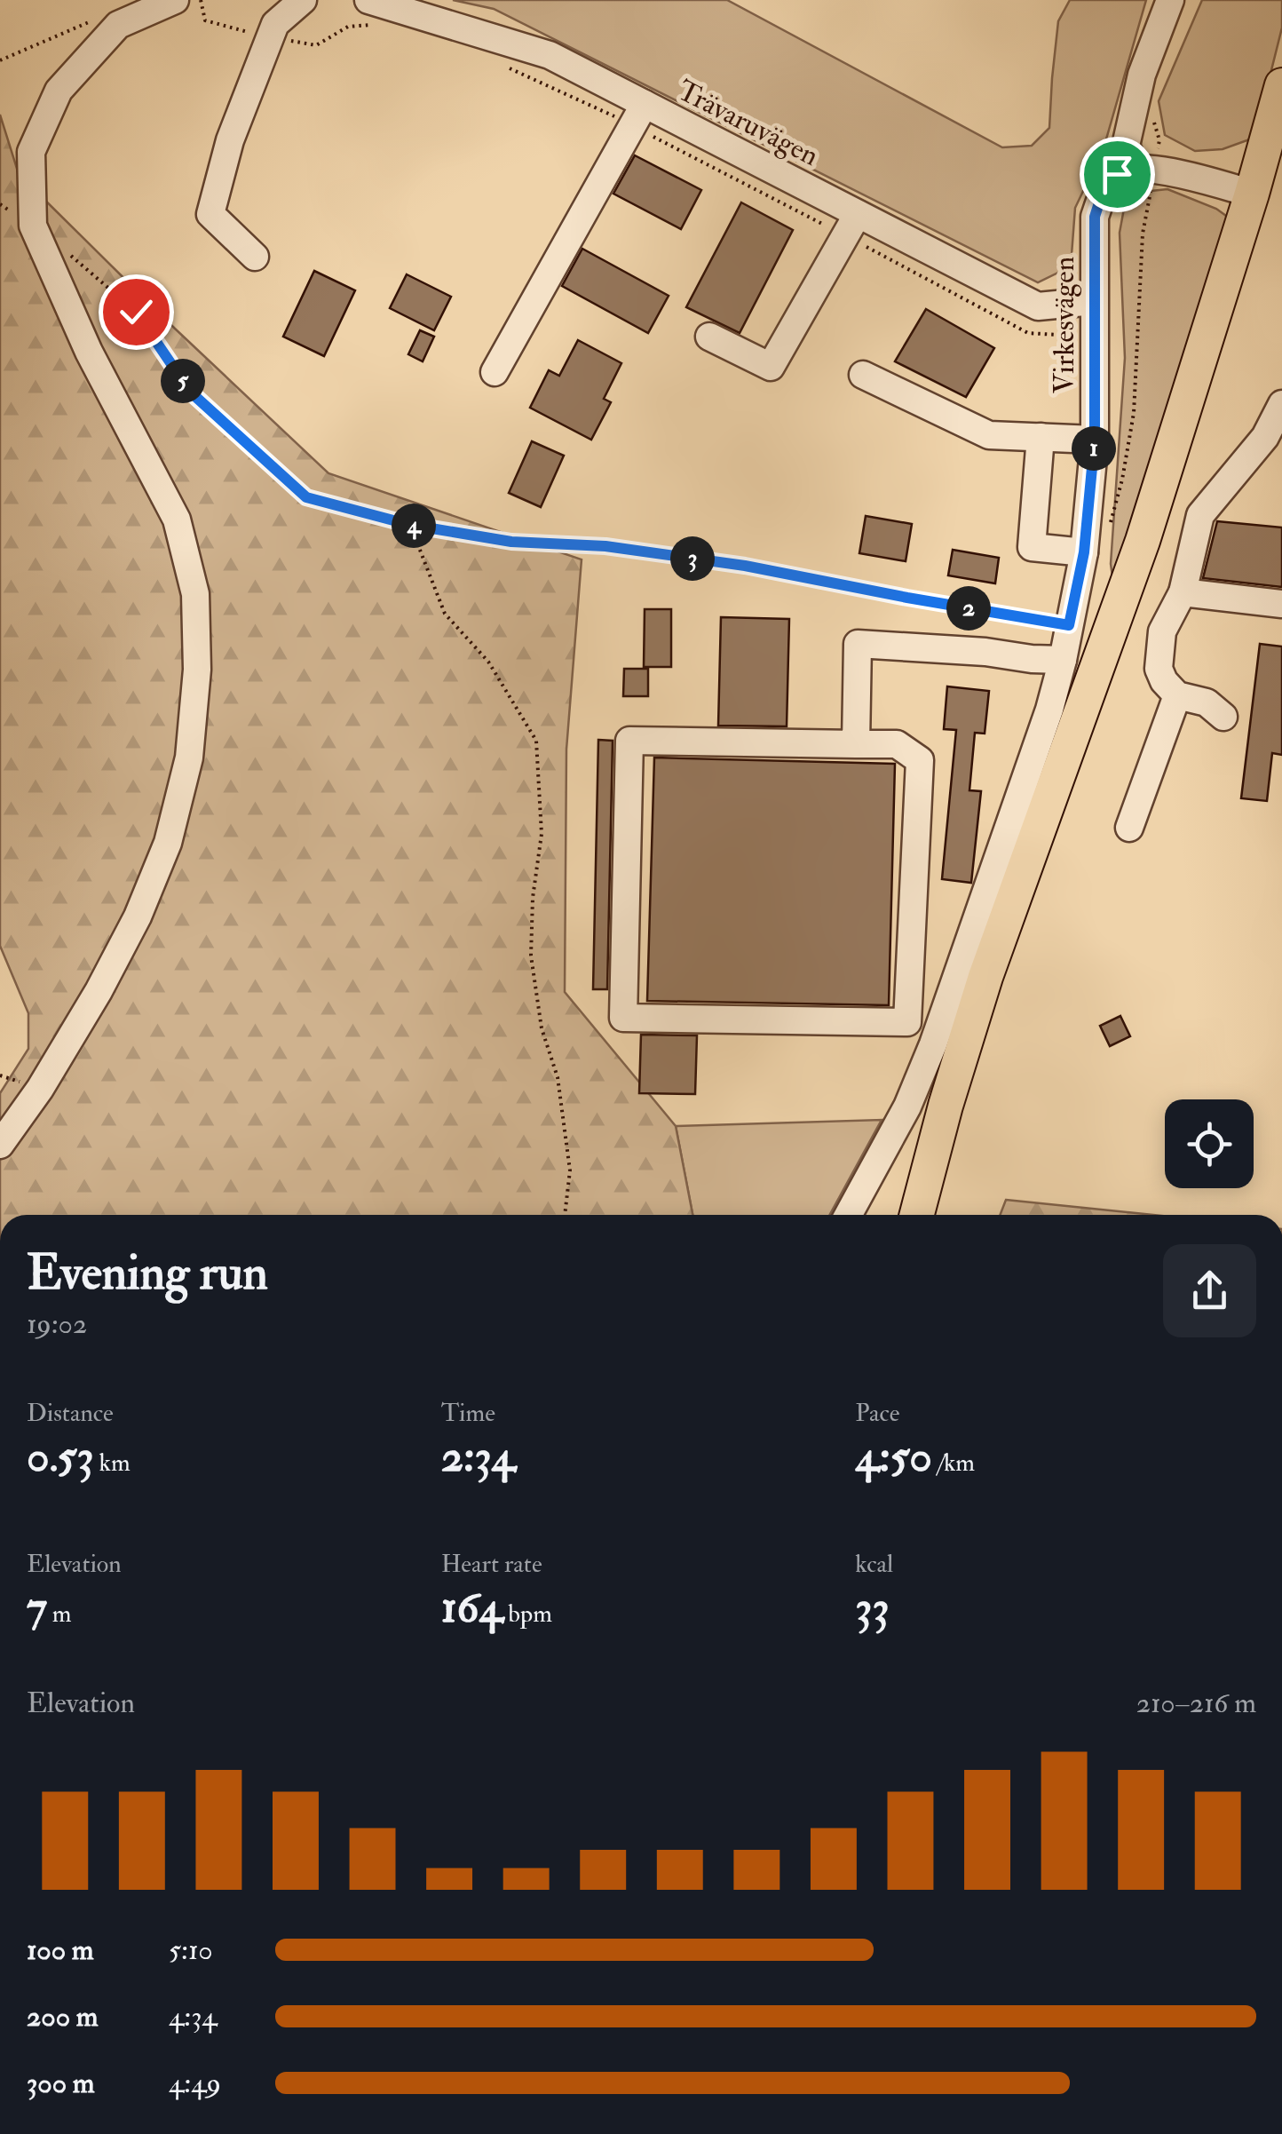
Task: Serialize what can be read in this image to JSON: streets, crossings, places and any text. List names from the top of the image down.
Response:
{
  "streets": {
    "street": ["Trävaruvägen", "Virkesvägen"]
  },
  "crossings": [
    ["Trävaruvägen", "Virkesvägen"]
  ],
  "page": {
    "pins": [
      "5",
      "1",
      "4",
      "3",
      "2"
    ],
    "heading": ["Evening run", "19:02"],
    "stats": [
      ["Distance", "0.53 km"],
      ["Time", "2:34"],
      ["Pace", "4:50 /km"],
      ["Elevation", "7 m"],
      ["Heart rate", "164 bpm"],
      ["kcal", "33"]
    ],
    "chart": ["Elevation", "210–216 m"],
    "list": [
      {
        "name": "100 m",
        "note": "5:10"
      },
      {
        "name": "200 m",
        "note": "4:34"
      },
      {
        "name": "300 m",
        "note": "4:49"
      }
    ]
  }
}
